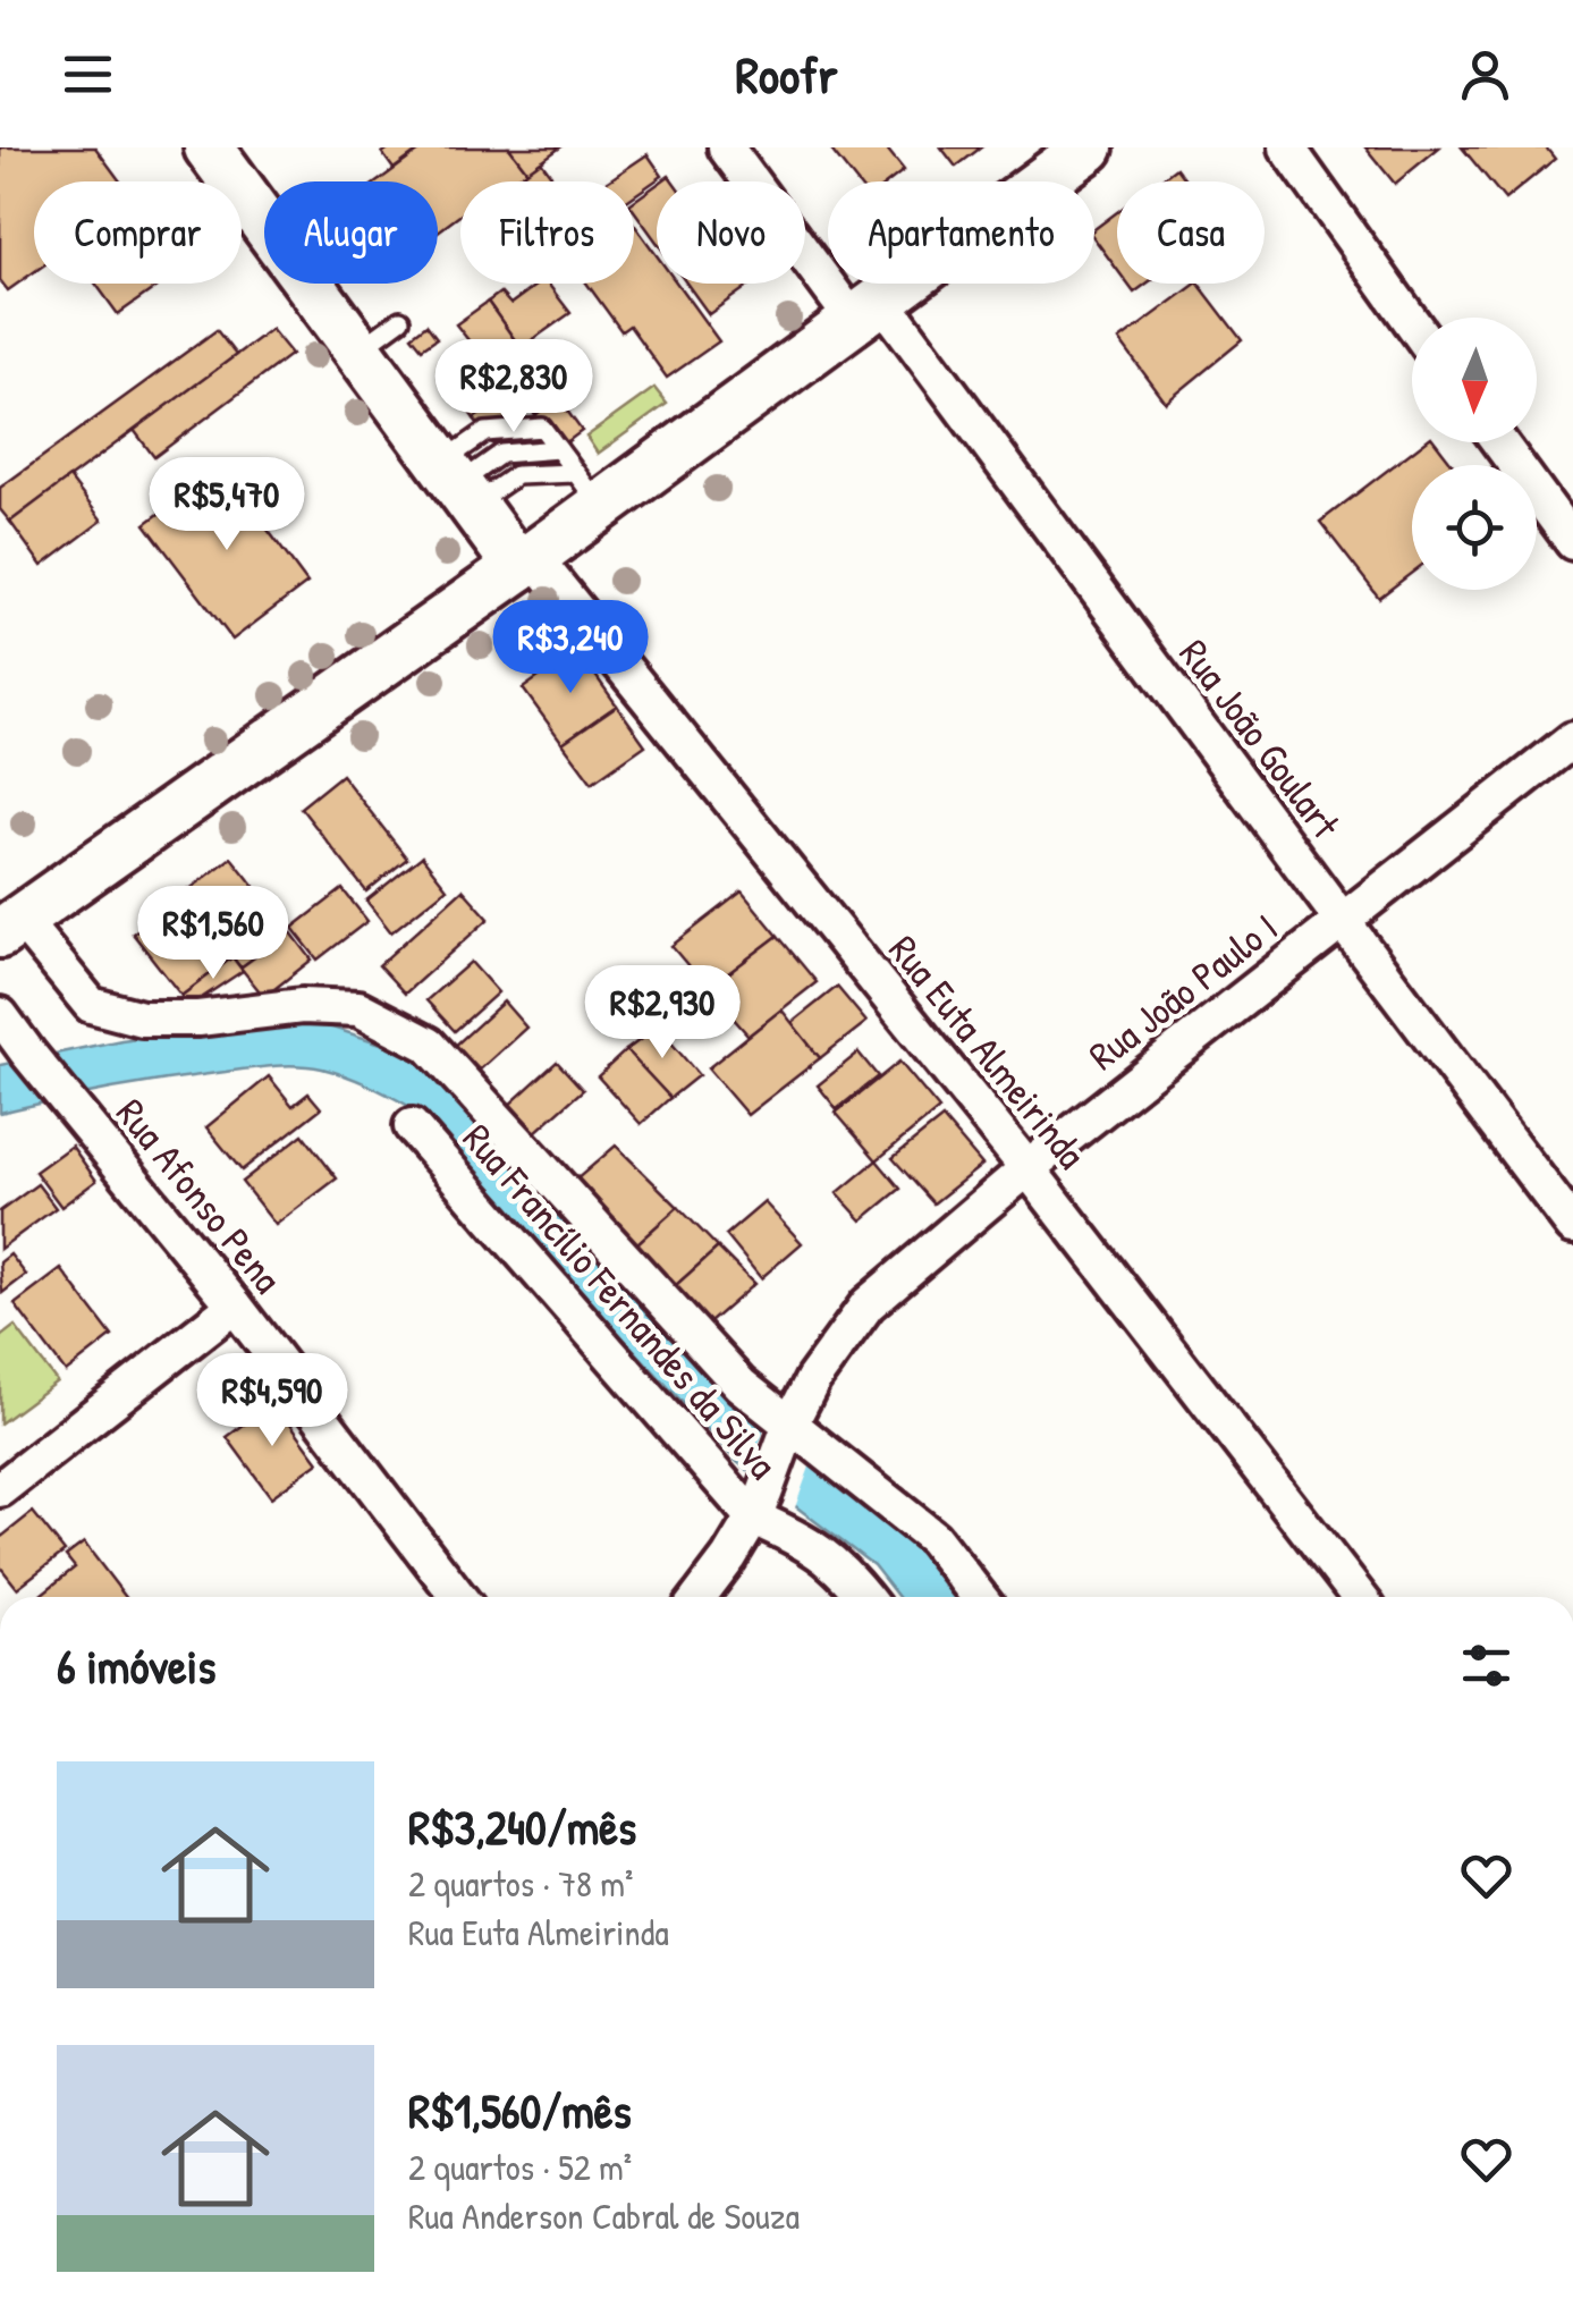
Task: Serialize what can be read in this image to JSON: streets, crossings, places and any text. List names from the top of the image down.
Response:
{
  "streets": {
    "street": [
      "Rua João Goulart",
      "Rua João Paulo I",
      "Rua Euta Almeirinda",
      "Rua Afonso Pena",
      "Rua Francílio Fernandes da Silva"
    ]
  },
  "crossings": [
    ["Rua João Goulart", "Rua João Paulo I"],
    ["Rua João Paulo I", "Rua Euta Almeirinda"],
    ["Rua João Paulo I", "Rua Francílio Fernandes da Silva"]
  ],
  "north": "bottom",
  "page": {
    "header": "Roofr",
    "chip": [
      "Comprar",
      "Alugar",
      "Filtros",
      "Novo",
      "Apartamento",
      "Casa"
    ],
    "price": [
      "R$2,830",
      "R$5,470",
      "R$3,240",
      "R$1,560",
      "R$2,930",
      "R$4,590"
    ],
    "heading": "6 imóveis",
    "list": [
      {
        "name": "R$3,240/mês",
        "note": "2 quartos · 78 m² · Rua Euta Almeirinda"
      },
      {
        "name": "R$1,560/mês",
        "note": "2 quartos · 52 m² · Rua Anderson Cabral de Souza"
      }
    ]
  }
}
